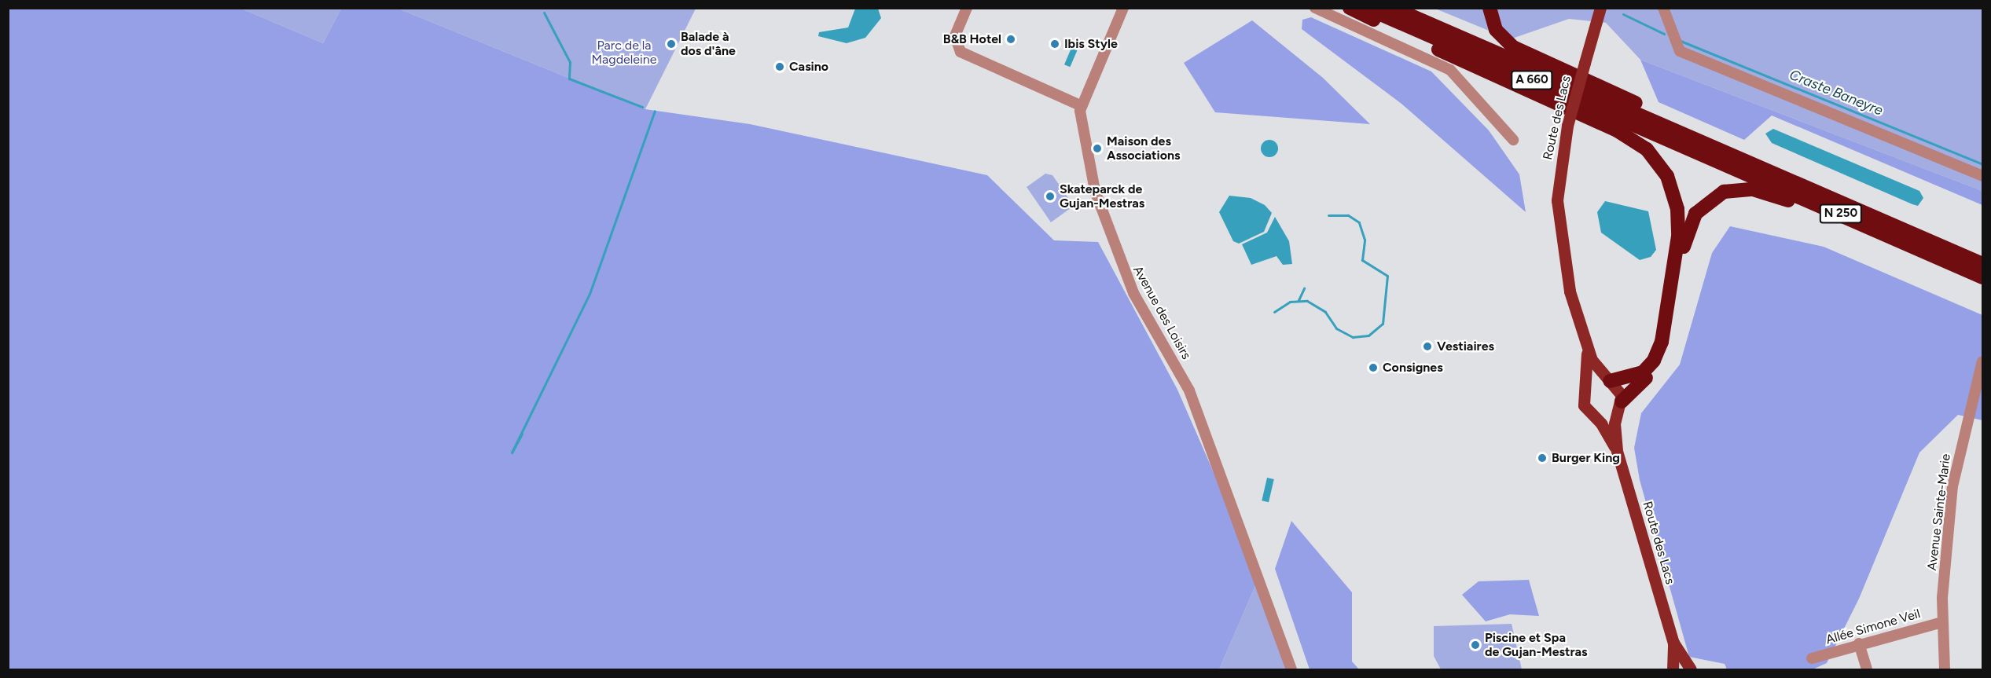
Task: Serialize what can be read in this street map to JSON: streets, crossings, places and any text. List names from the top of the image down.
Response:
{
  "streets": {
    "highway": ["A 660", "N 250"],
    "main road": ["Route des Lacs"],
    "street": ["Avenue des Loisirs", "Avenue Sainte-Marie", "Allée Simone Veil"]
  },
  "crossings": [
    ["A 660", "N 250"],
    ["Avenue Sainte-Marie", "Allée Simone Veil"]
  ],
  "water": ["Craste Baneyre"],
  "parks": ["Parc de la Magdeleine"],
  "places": [
    "B&B Hotel",
    "Balade à dos d'âne",
    "Ibis Style",
    "Casino",
    "Maison des Associations",
    "Skateparck de Gujan-Mestras",
    "Vestiaires",
    "Consignes",
    "Burger King",
    "Piscine et Spa de Gujan-Mestras"
  ]
}
